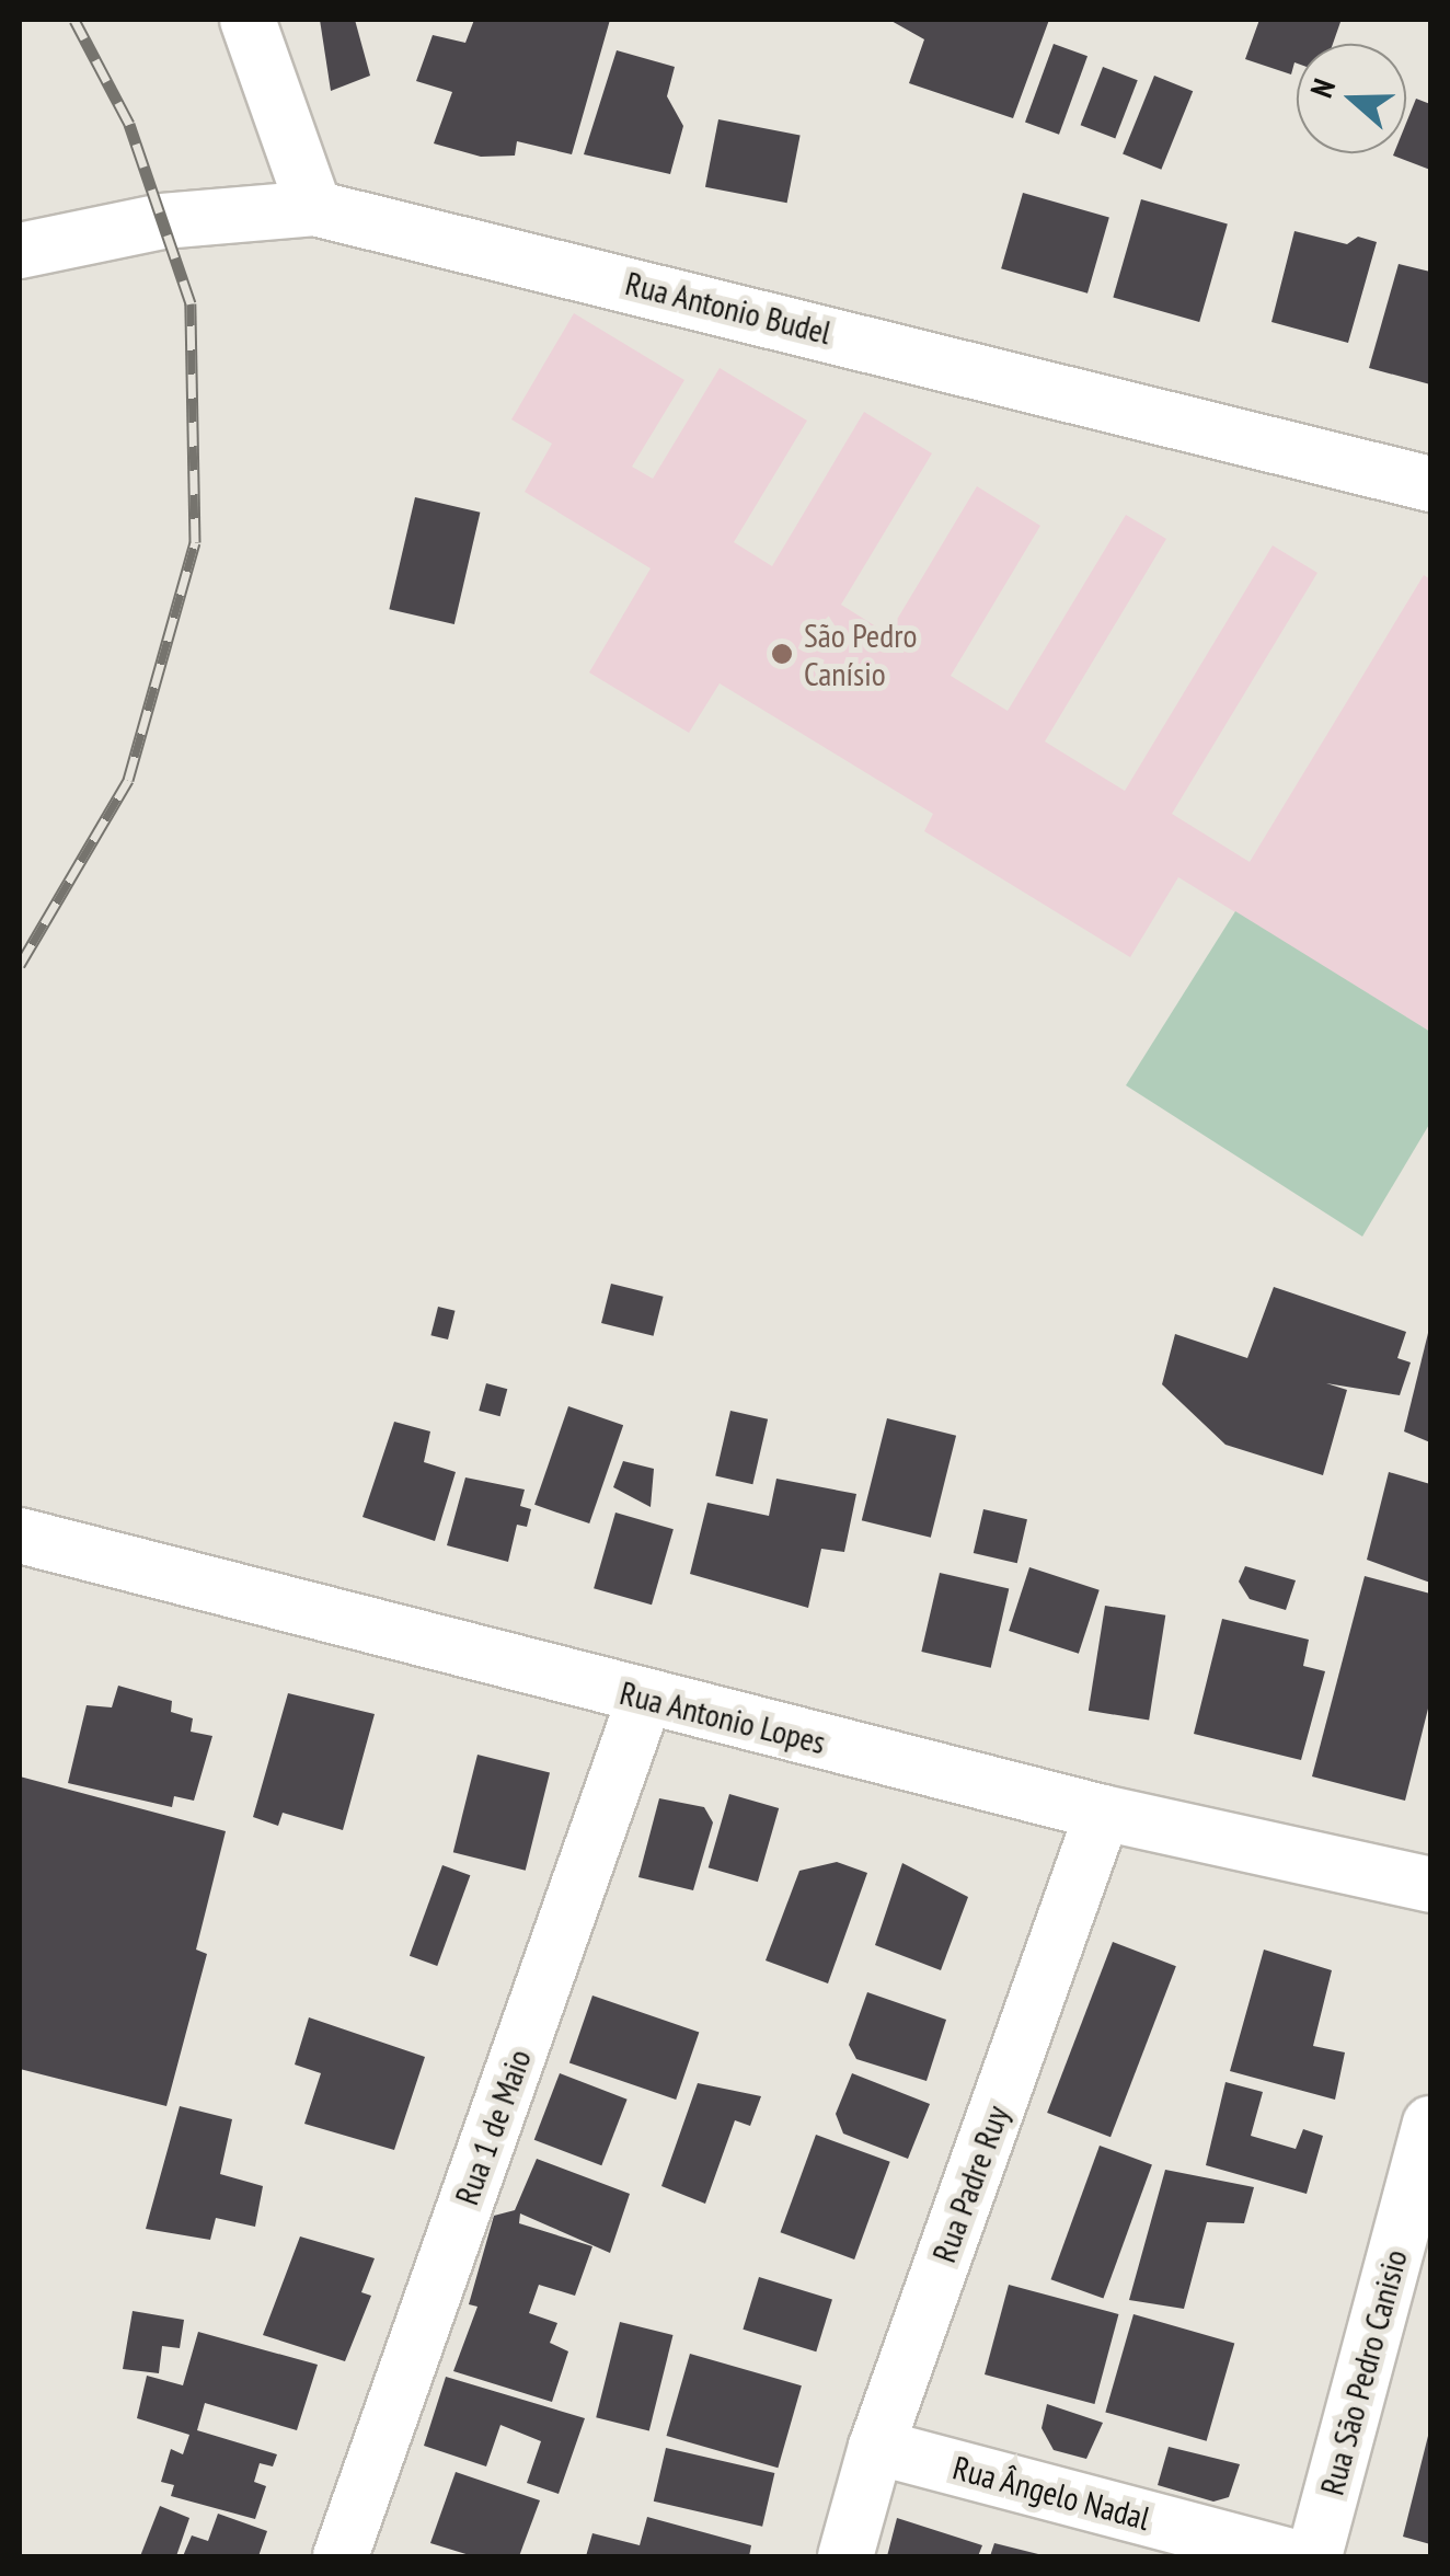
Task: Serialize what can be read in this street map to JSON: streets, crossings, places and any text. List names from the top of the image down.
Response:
{
  "streets": {
    "street": [
      "Rua Antonio Budel",
      "Rua Antonio Lopes",
      "Rua 1 de Maio",
      "Rua Padre Ruy",
      "Rua São Pedro Canisio",
      "Rua Ângelo Nadal"
    ]
  },
  "crossings": [
    ["Rua Antonio Lopes", "Rua 1 de Maio"],
    ["Rua Antonio Lopes", "Rua Padre Ruy"],
    ["Rua Padre Ruy", "Rua Ângelo Nadal"]
  ],
  "places": ["São Pedro Canísio"],
  "north": "left"
}
